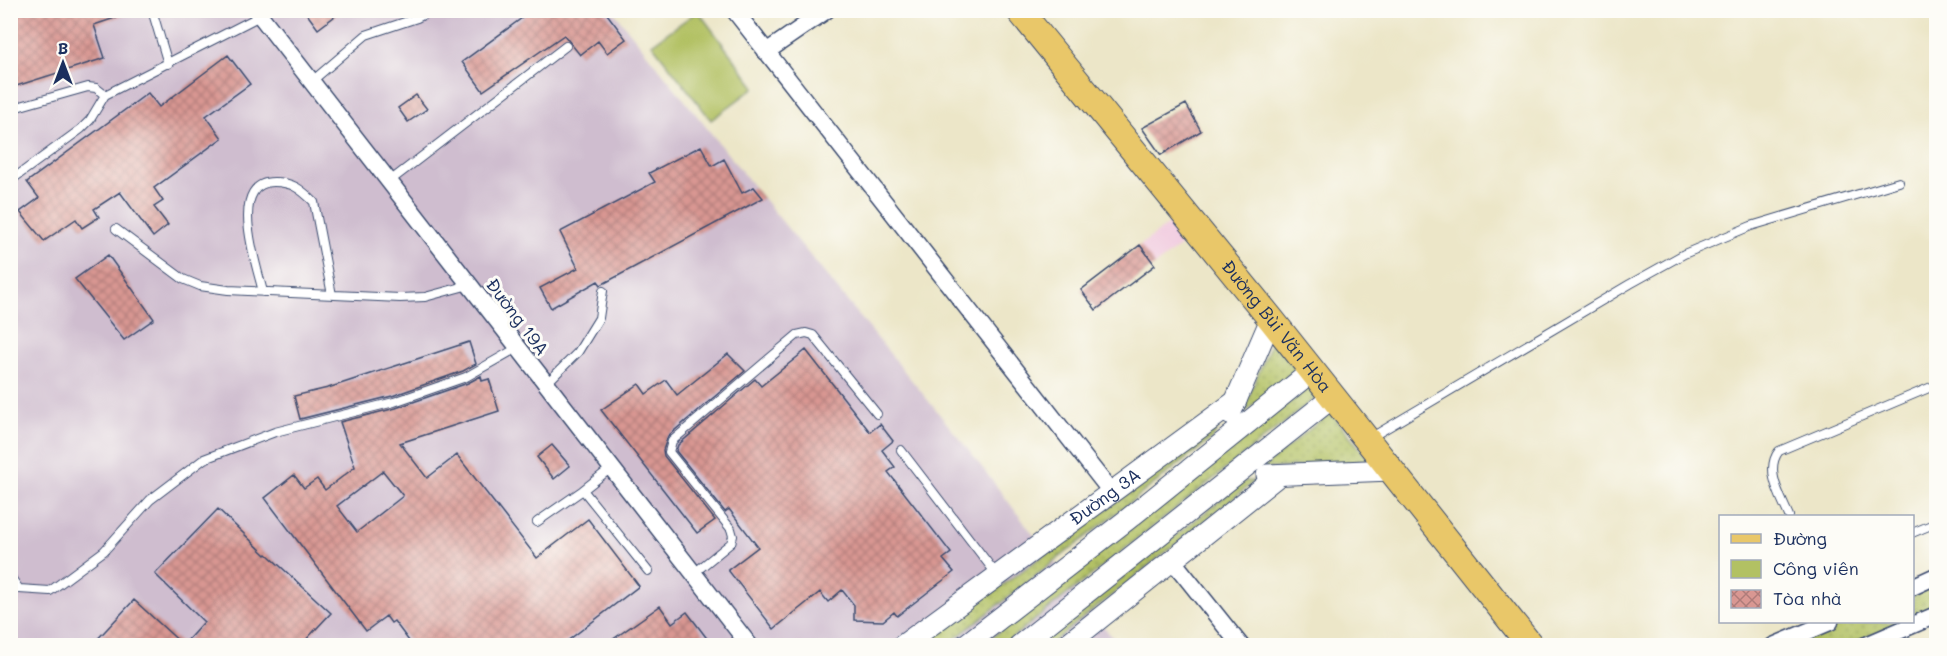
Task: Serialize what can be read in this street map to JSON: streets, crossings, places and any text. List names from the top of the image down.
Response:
{
  "streets": {
    "main road": ["Đường Bùi Văn Hòa"],
    "street": ["Đường 19A", "Đường 3A"]
  },
  "crossings": [
    ["Đường Bùi Văn Hòa", "Đường 3A"]
  ],
  "legend": ["Đường", "Công viên", "Tòa nhà"],
  "north": "top"
}
